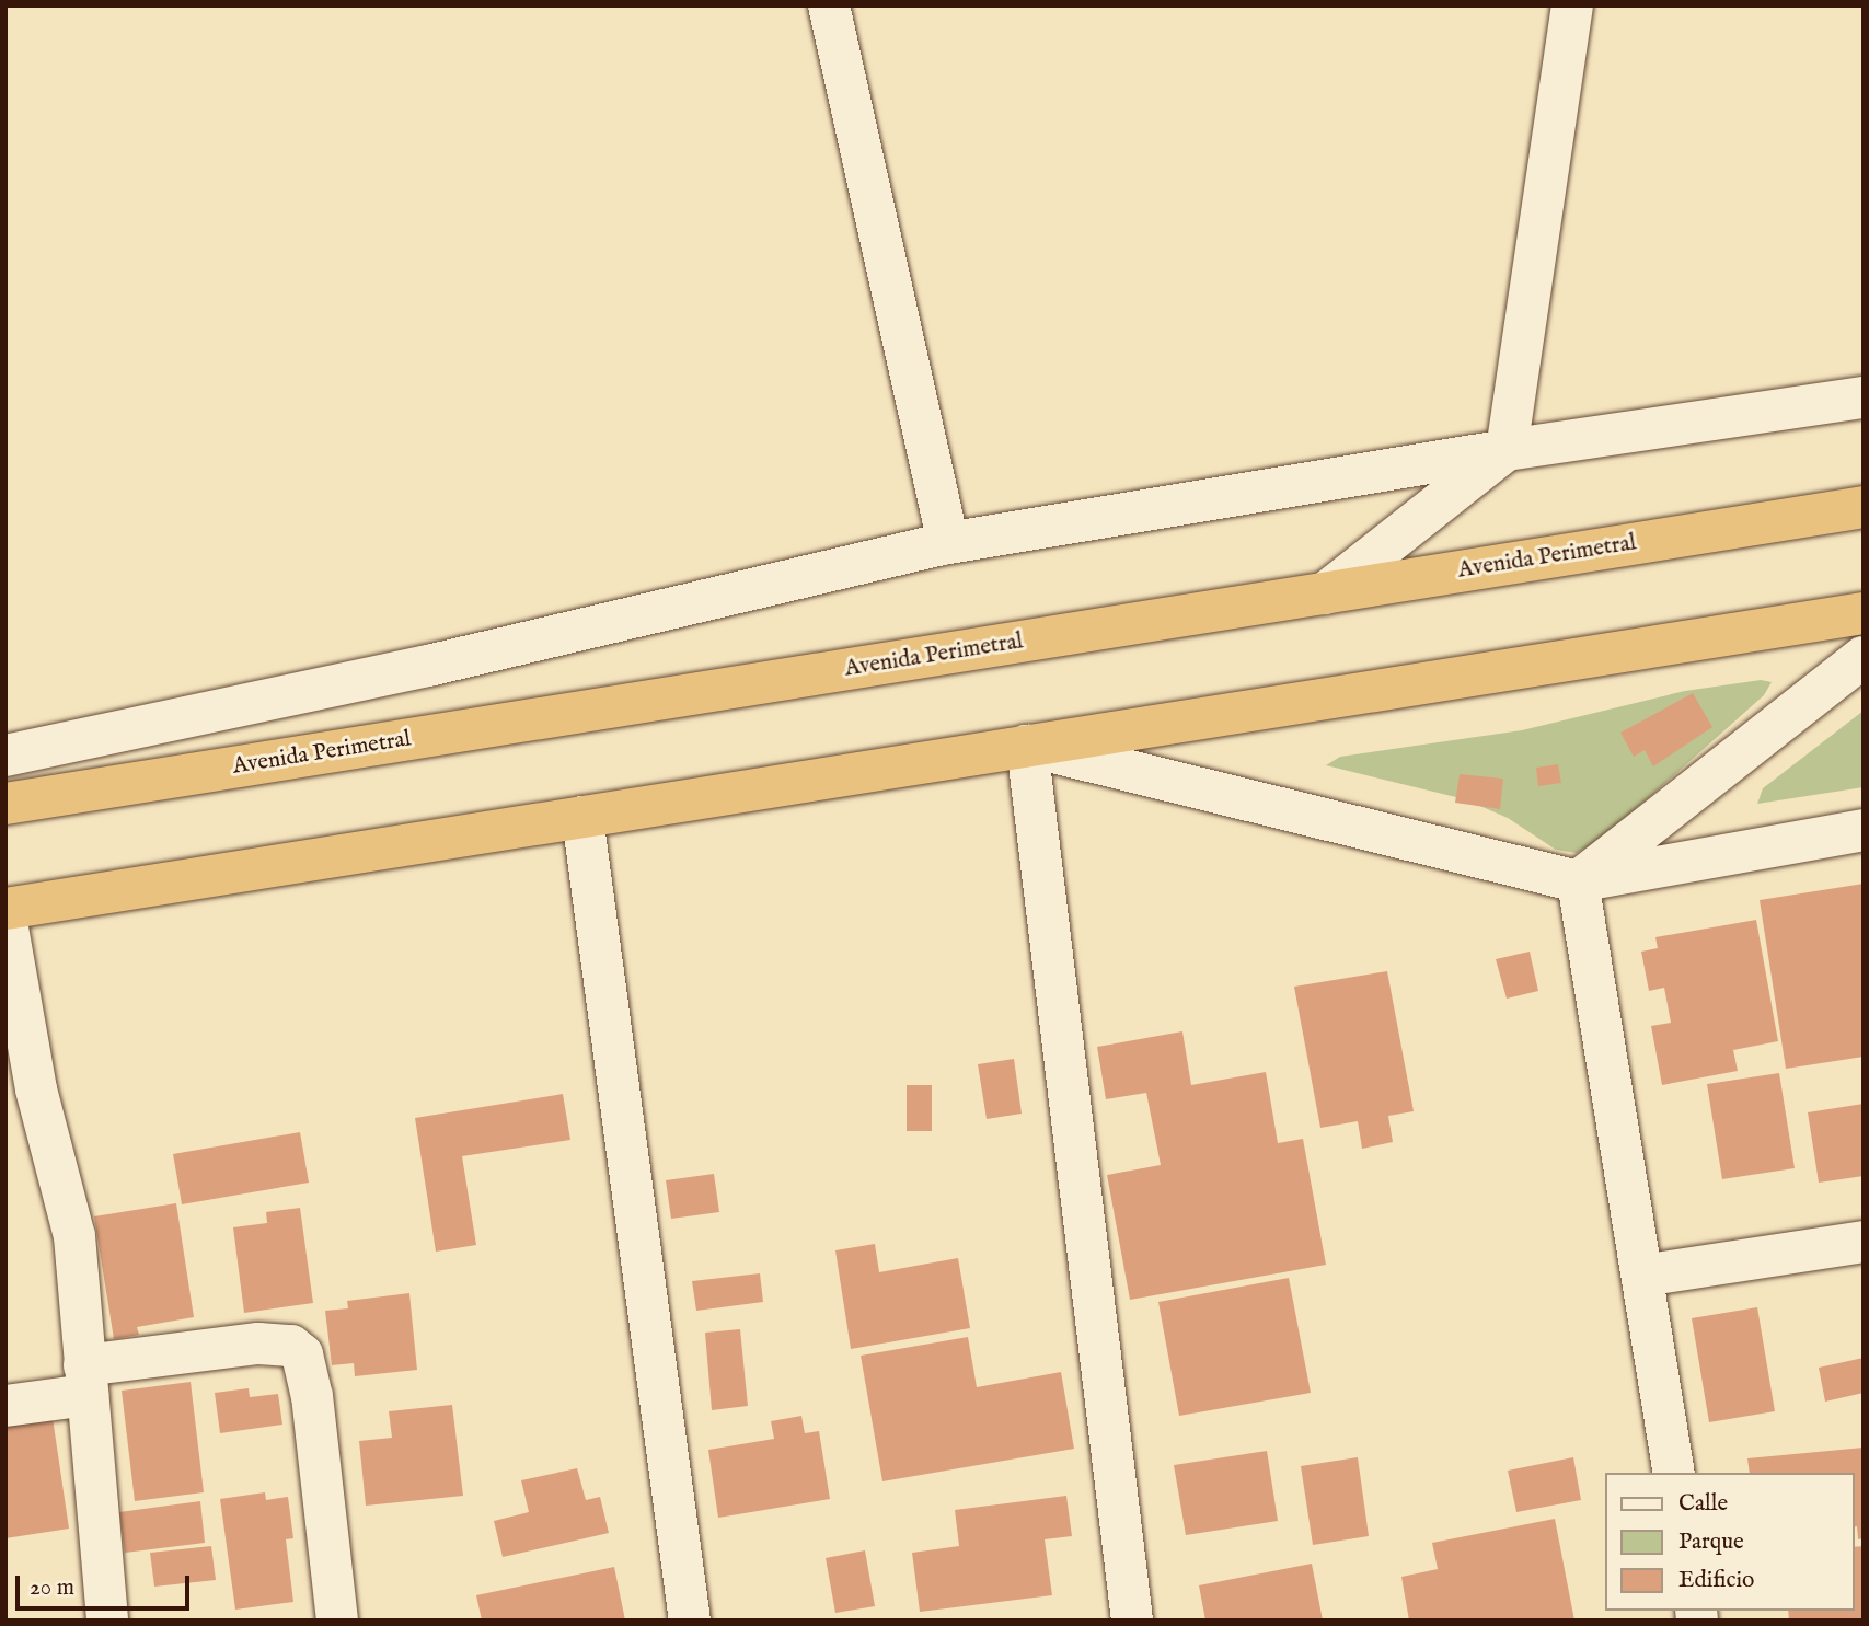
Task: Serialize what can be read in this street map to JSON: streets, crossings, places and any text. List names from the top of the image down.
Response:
{
  "streets": {
    "highway": ["Avenida Perimetral"]
  },
  "legend": ["Calle", "Parque", "Edificio"],
  "scale_bar": "20 m"
}
